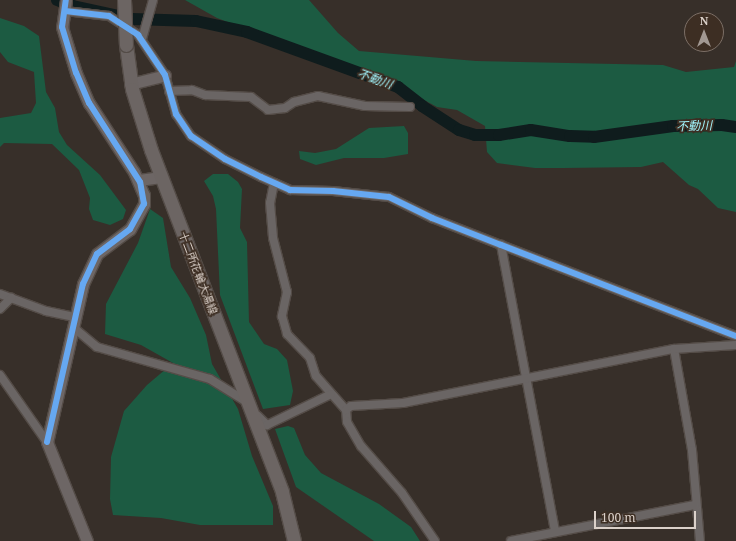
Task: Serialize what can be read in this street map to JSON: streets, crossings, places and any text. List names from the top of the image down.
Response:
{
  "streets": {
    "main road": ["十二所花輪大湯線"]
  },
  "water": ["不動川"],
  "scale_bar": "100 m",
  "north": "top"
}
